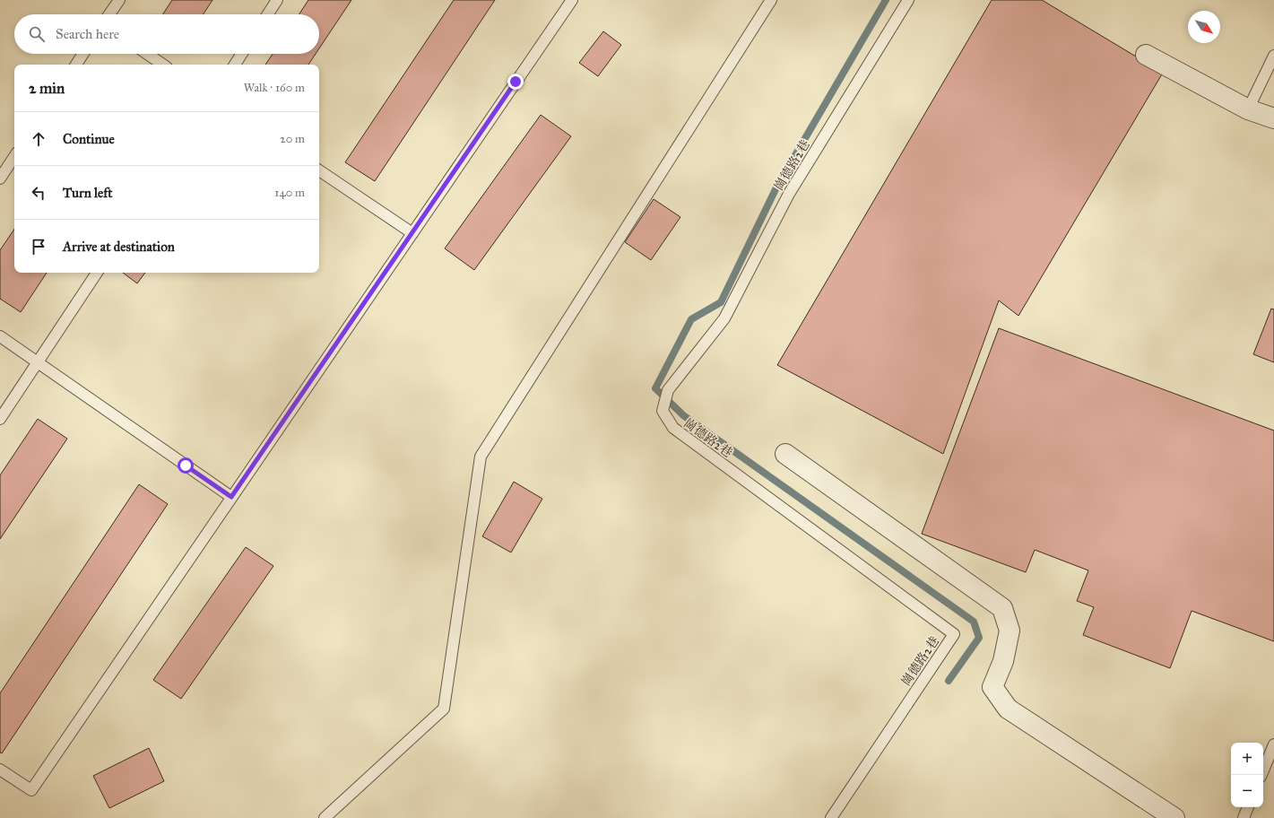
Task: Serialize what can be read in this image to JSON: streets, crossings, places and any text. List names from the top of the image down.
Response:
{
  "streets": {
    "lane": ["崗德路2巷"]
  },
  "north": "bottom right",
  "page": {
    "search": "Search here",
    "heading": ["2 min", "Walk · 160 m"],
    "list": [
      ["Continue", "20 m"],
      ["Turn left", "140 m"],
      "Arrive at destination"
    ],
    "map_buttons": ["+", "−"]
  }
}
